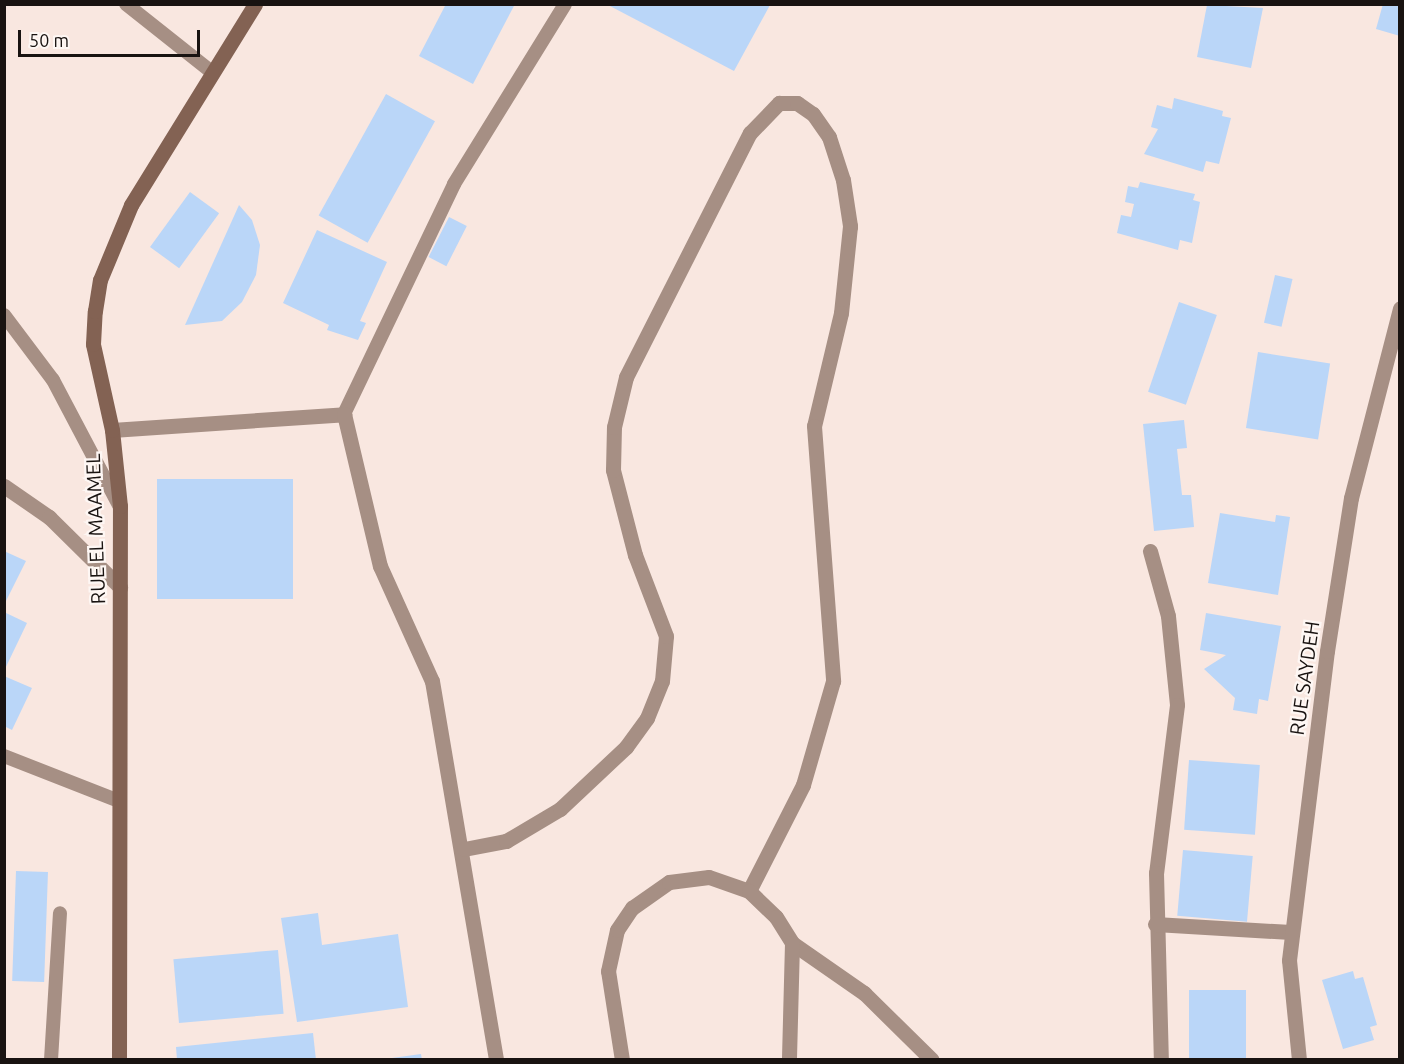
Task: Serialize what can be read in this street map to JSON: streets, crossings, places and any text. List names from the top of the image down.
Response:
{
  "streets": {
    "street": ["RUE EL MAAMEL", "RUE SAYDEH"]
  },
  "scale_bar": "50 m"
}
